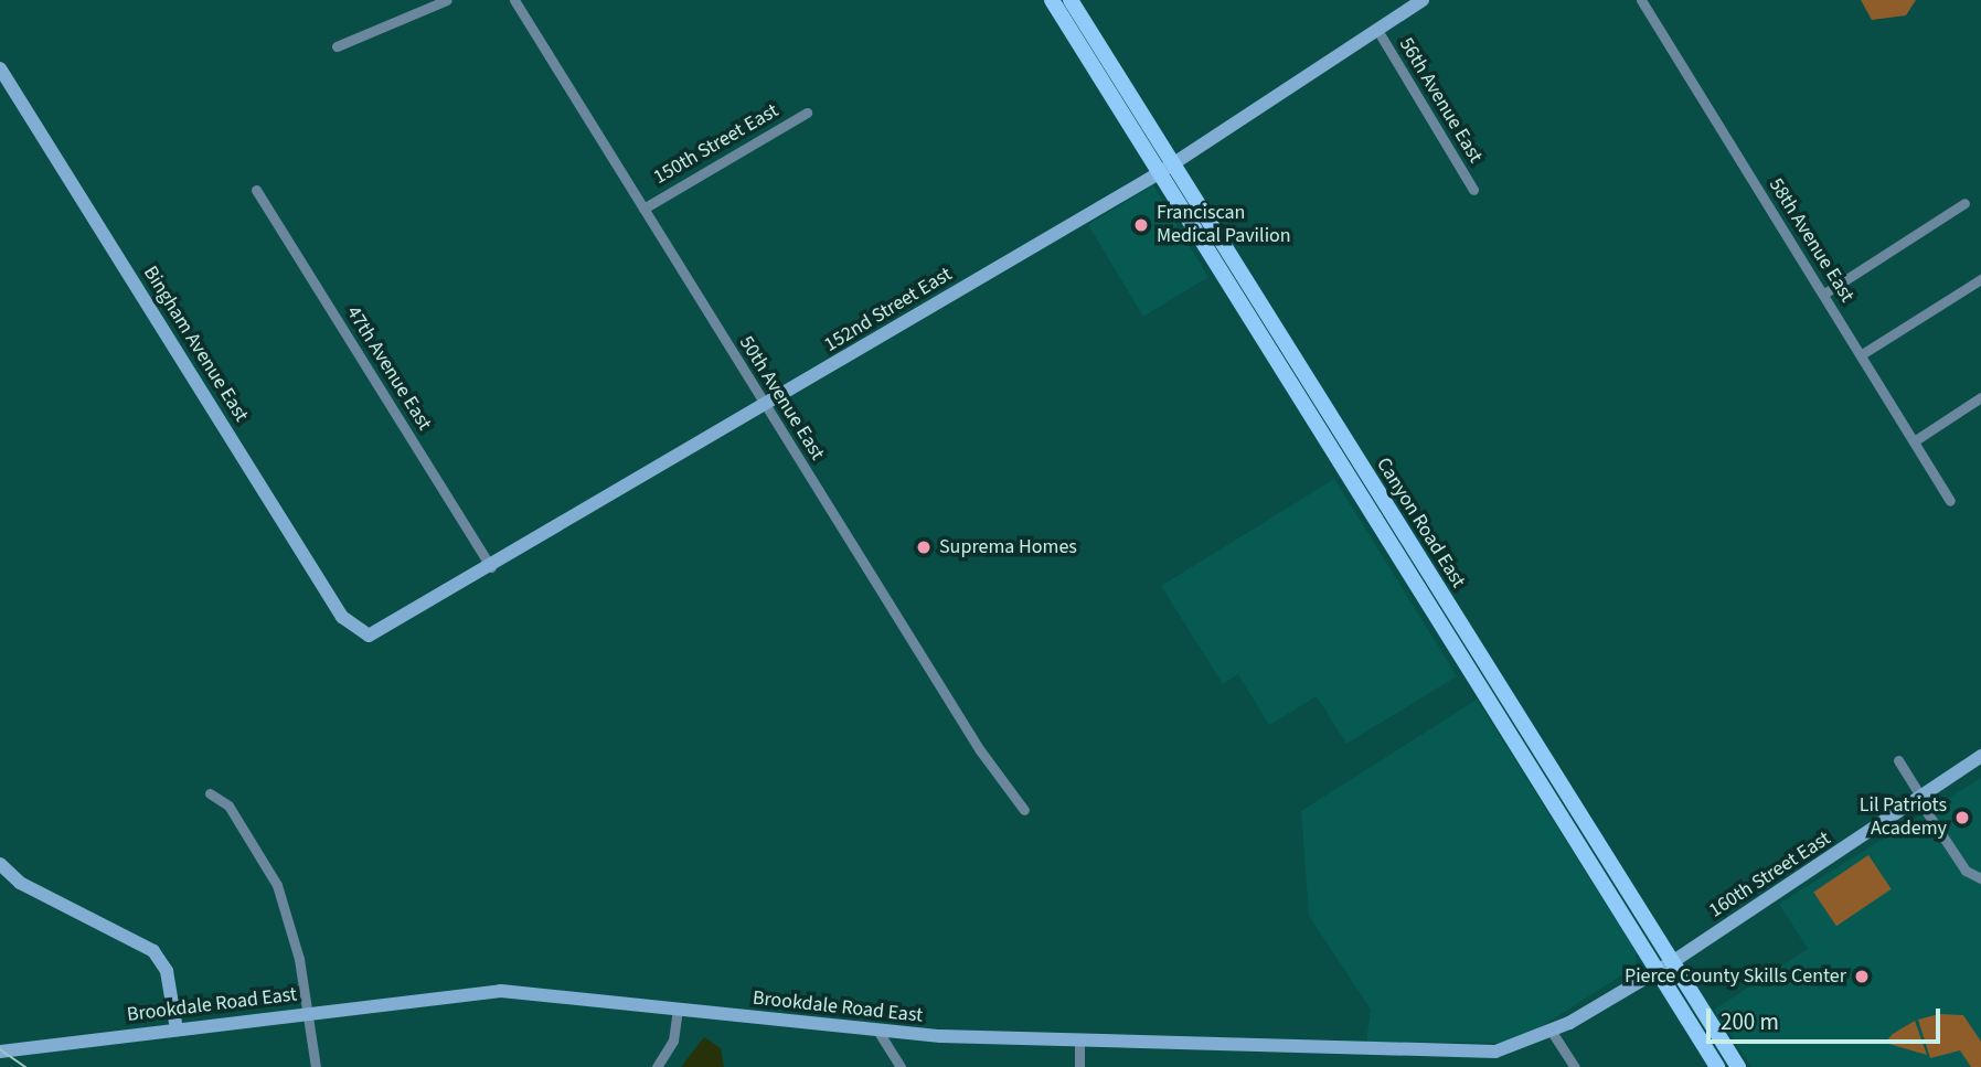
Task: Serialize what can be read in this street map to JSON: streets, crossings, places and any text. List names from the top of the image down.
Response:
{
  "streets": {
    "main road": ["Canyon Road East"],
    "street": [
      "56th Avenue East",
      "150th Street East",
      "58th Avenue East",
      "152nd Street East",
      "Bingham Avenue East",
      "47th Avenue East",
      "50th Avenue East",
      "160th Street East",
      "Brookdale Road East"
    ]
  },
  "crossings": [
    ["56th Avenue East", "152nd Street East"],
    ["150th Street East", "50th Avenue East"],
    ["152nd Street East", "Bingham Avenue East"],
    ["152nd Street East", "47th Avenue East"],
    ["152nd Street East", "50th Avenue East"],
    ["152nd Street East", "Canyon Road East"],
    ["Canyon Road East", "160th Street East"],
    ["Canyon Road East", "Brookdale Road East"],
    ["160th Street East", "Brookdale Road East"]
  ],
  "places": [
    "Franciscan Medical Pavilion",
    "Suprema Homes",
    "Lil Patriots Academy",
    "Pierce County Skills Center"
  ],
  "scale_bar": "200 m"
}
